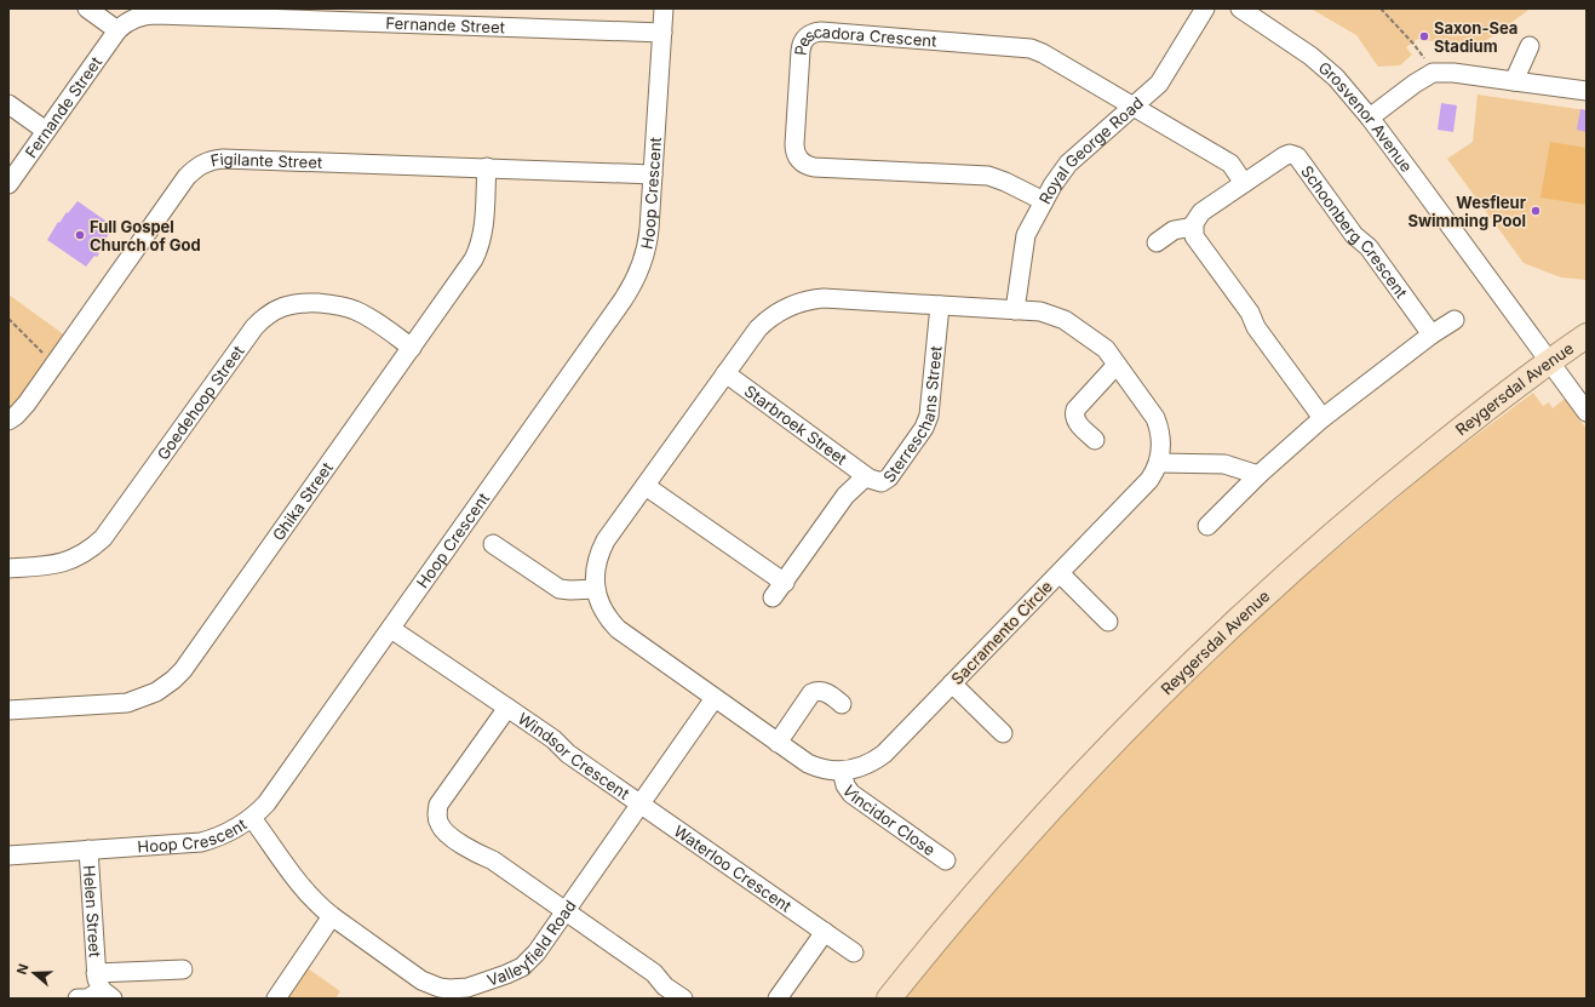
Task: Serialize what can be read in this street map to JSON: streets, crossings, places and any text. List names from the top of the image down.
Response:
{
  "streets": {
    "main road": ["Reygersdal Avenue"],
    "street": [
      "Fernande Street",
      "Pescadora Crescent",
      "Grosvenor Avenue",
      "Royal George Road",
      "Figilante Street",
      "Hoop Crescent",
      "Schoonberg Crescent",
      "Goedehoop Street",
      "Sterreschans Street",
      "Starbroek Street",
      "Ghika Street",
      "Sacramento Circle",
      "Windsor Crescent",
      "Vincidor Close",
      "Waterloo Crescent",
      "Helen Street",
      "Valleyfield Road"
    ]
  },
  "crossings": [
    ["Fernande Street", "Hoop Crescent"],
    ["Pescadora Crescent", "Royal George Road"],
    ["Grosvenor Avenue", "Reygersdal Avenue"],
    ["Royal George Road", "Sacramento Circle"],
    ["Figilante Street", "Hoop Crescent"],
    ["Figilante Street", "Ghika Street"],
    ["Hoop Crescent", "Windsor Crescent"],
    ["Hoop Crescent", "Helen Street"],
    ["Hoop Crescent", "Valleyfield Road"],
    ["Goedehoop Street", "Ghika Street"],
    ["Sterreschans Street", "Starbroek Street"],
    ["Sterreschans Street", "Sacramento Circle"],
    ["Starbroek Street", "Sacramento Circle"],
    ["Sacramento Circle", "Vincidor Close"],
    ["Sacramento Circle", "Valleyfield Road"],
    ["Windsor Crescent", "Waterloo Crescent"],
    ["Windsor Crescent", "Valleyfield Road"],
    ["Waterloo Crescent", "Valleyfield Road"]
  ],
  "places": ["Saxon-Sea Stadium", "Wesfleur Swimming Pool", "Full Gospel Church of God"],
  "north": "left"
}
